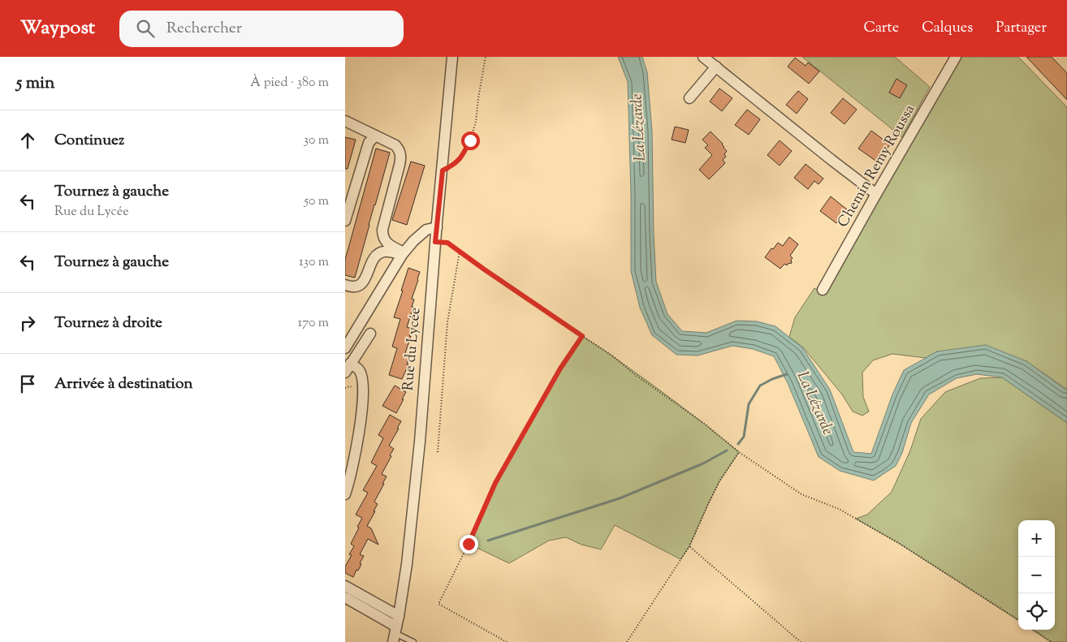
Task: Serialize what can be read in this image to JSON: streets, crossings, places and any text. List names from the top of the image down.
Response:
{
  "streets": {
    "street": ["Chemin Remy Roussa", "Rue du Lycée"]
  },
  "water": ["La Lézarde"],
  "page": {
    "header": "Waypost",
    "search": "Rechercher",
    "nav": ["Carte", "Calques", "Partager"],
    "heading": ["5 min", "À pied · 380 m"],
    "list": [
      ["Continuez", "30 m"],
      ["Tournez à gauche", "Rue du Lycée", "50 m"],
      ["Tournez à gauche", "130 m"],
      ["Tournez à droite", "170 m"],
      "Arrivée à destination"
    ],
    "map_buttons": ["+", "−"]
  }
}
